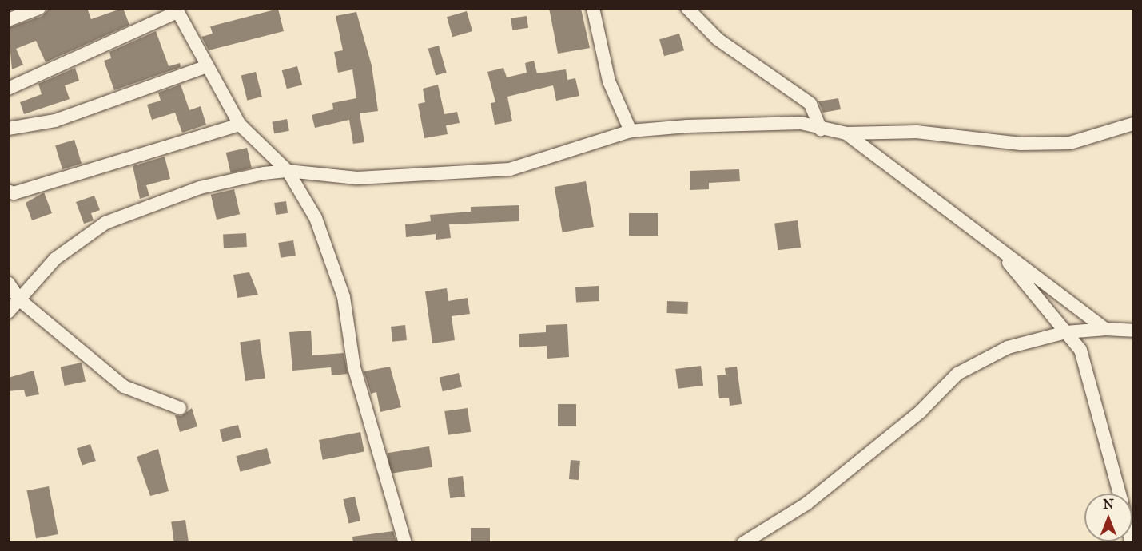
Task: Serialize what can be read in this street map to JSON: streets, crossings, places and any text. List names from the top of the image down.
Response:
{
  "north": "top"
}
